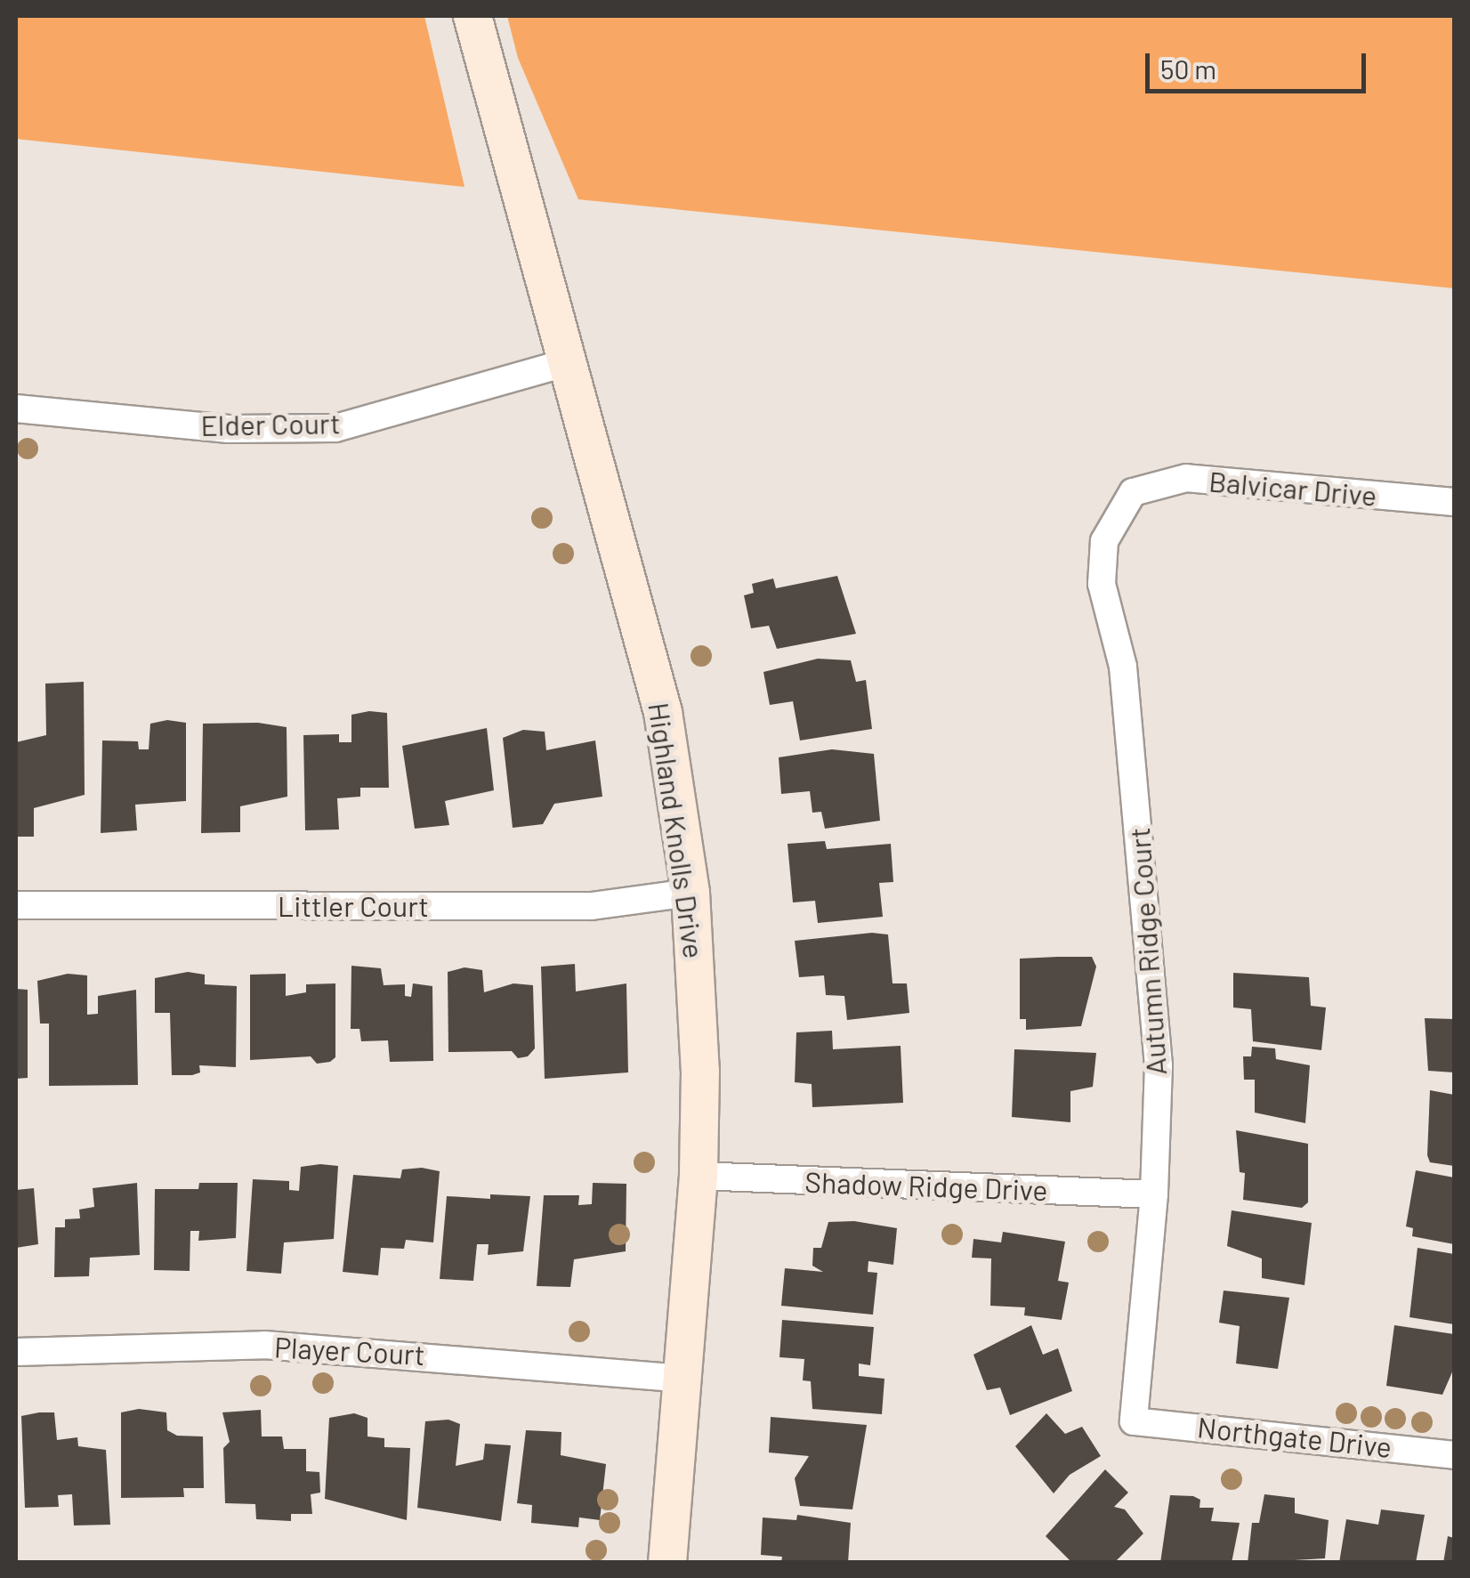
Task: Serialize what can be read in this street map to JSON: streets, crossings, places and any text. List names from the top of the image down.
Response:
{
  "streets": {
    "street": [
      "Elder Court",
      "Balvicar Drive",
      "Highland Knolls Drive",
      "Littler Court",
      "Autumn Ridge Court",
      "Shadow Ridge Drive",
      "Player Court",
      "Northgate Drive"
    ]
  },
  "crossings": [
    ["Elder Court", "Highland Knolls Drive"],
    ["Balvicar Drive", "Autumn Ridge Court"],
    ["Highland Knolls Drive", "Littler Court"],
    ["Highland Knolls Drive", "Shadow Ridge Drive"],
    ["Highland Knolls Drive", "Player Court"],
    ["Autumn Ridge Court", "Shadow Ridge Drive"],
    ["Autumn Ridge Court", "Northgate Drive"]
  ],
  "scale_bar": "50 m"
}
